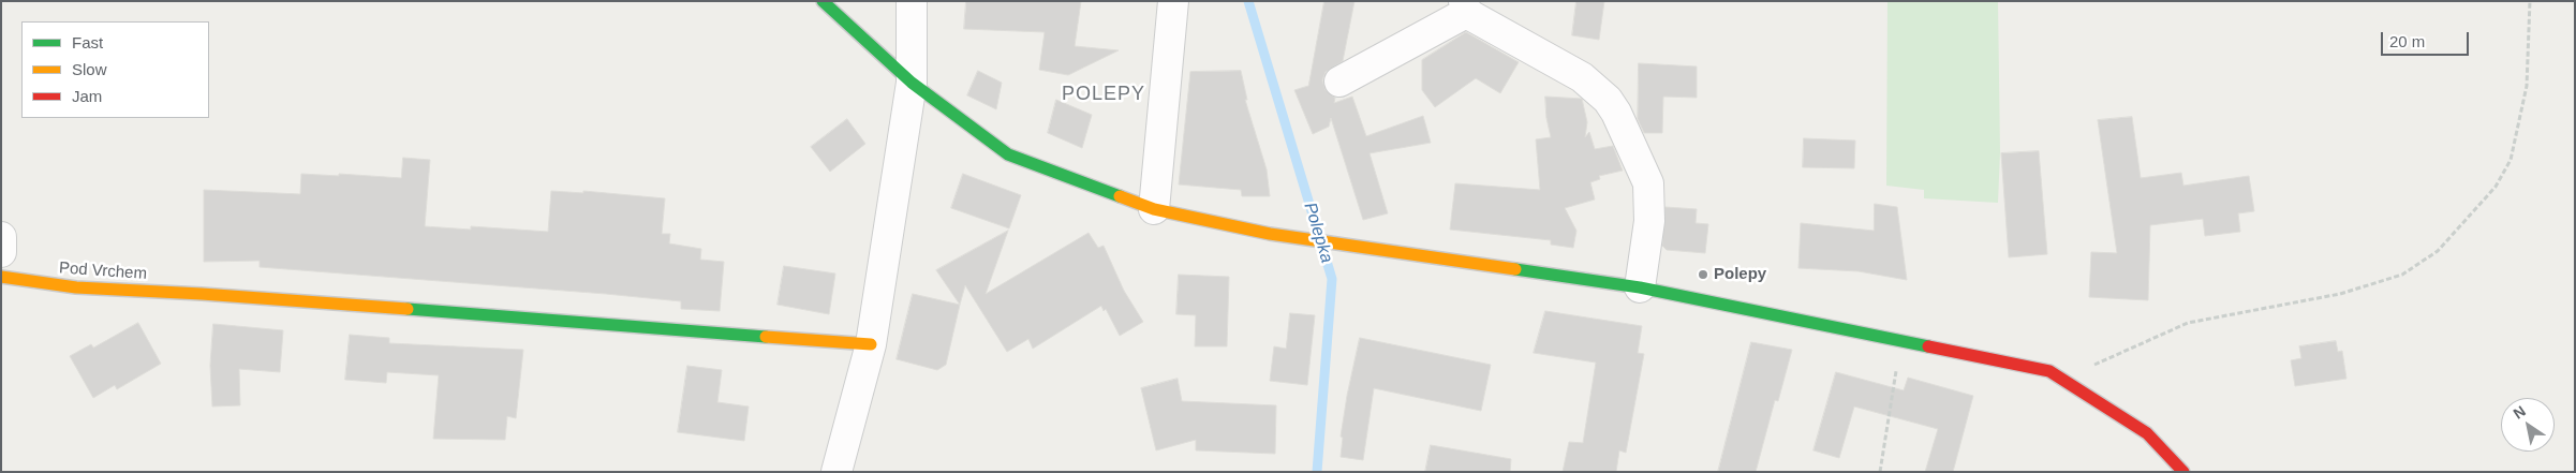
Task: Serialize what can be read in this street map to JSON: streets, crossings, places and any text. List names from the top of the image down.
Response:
{
  "streets": {
    "street": ["Pod Vrchem"]
  },
  "districts": ["POLEPY"],
  "water": ["Polepka"],
  "places": ["Polepy"],
  "legend": ["Fast", "Slow", "Jam"],
  "scale_bar": "20 m",
  "north": "top left"
}
